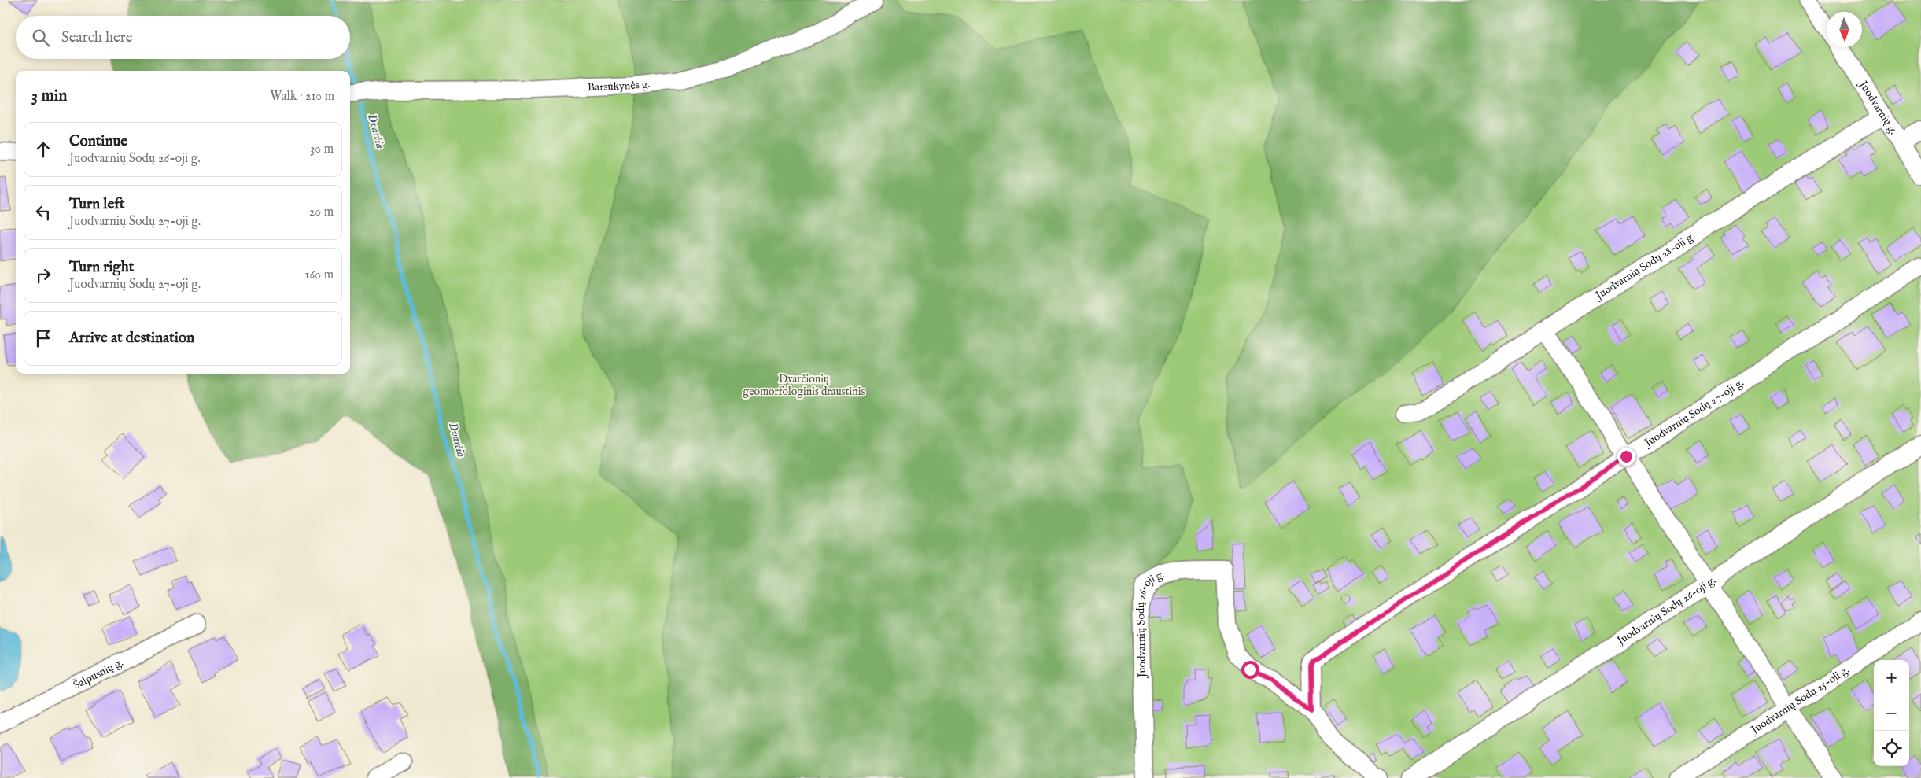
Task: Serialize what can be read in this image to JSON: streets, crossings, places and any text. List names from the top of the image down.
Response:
{
  "streets": {
    "street": [
      "Barsukynės g.",
      "Juodvarnių g.",
      "Juodvarnių Sodų 28-oji g.",
      "Juodvarnių Sodų 27-oji g.",
      "Juodvarnių Sodų 26-oji g.",
      "Šalpusnių g.",
      "Juodvarnių Sodų 25-oji g."
    ]
  },
  "crossings": [
    ["Juodvarnių g.", "Juodvarnių Sodų 28-oji g."],
    ["Juodvarnių Sodų 27-oji g.", "Juodvarnių Sodų 26-oji g."]
  ],
  "water": ["Dvarčia"],
  "parks": ["Dvarčionių geomorfologinis draustinis"],
  "north": "bottom",
  "page": {
    "search": "Search here",
    "heading": ["3 min", "Walk · 210 m"],
    "list": [
      ["Continue", "Juodvarnių Sodų 26-oji g.", "30 m"],
      ["Turn left", "Juodvarnių Sodų 27-oji g.", "20 m"],
      ["Turn right", "Juodvarnių Sodų 27-oji g.", "160 m"],
      "Arrive at destination"
    ],
    "map_buttons": ["+", "−"]
  }
}
